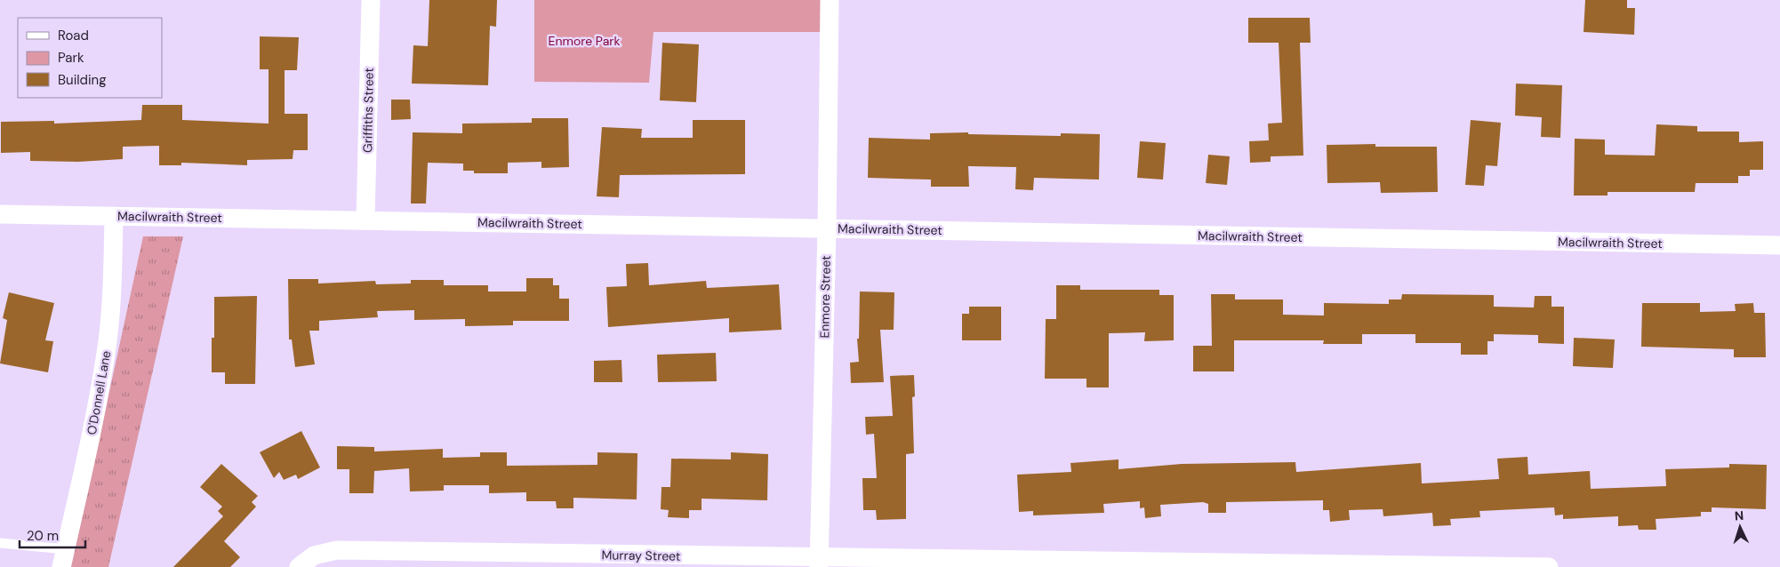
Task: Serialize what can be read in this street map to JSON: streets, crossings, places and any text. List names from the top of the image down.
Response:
{
  "streets": {
    "street": [
      "Griffiths Street",
      "Macilwraith Street",
      "Enmore Street",
      "O'Donnell Lane",
      "Murray Street"
    ]
  },
  "crossings": [
    ["Griffiths Street", "Macilwraith Street"],
    ["Macilwraith Street", "Enmore Street"],
    ["Macilwraith Street", "O'Donnell Lane"],
    ["Enmore Street", "Murray Street"]
  ],
  "parks": ["Enmore Park"],
  "legend": ["Road", "Park", "Building"],
  "scale_bar": "20 m",
  "north": "top"
}
